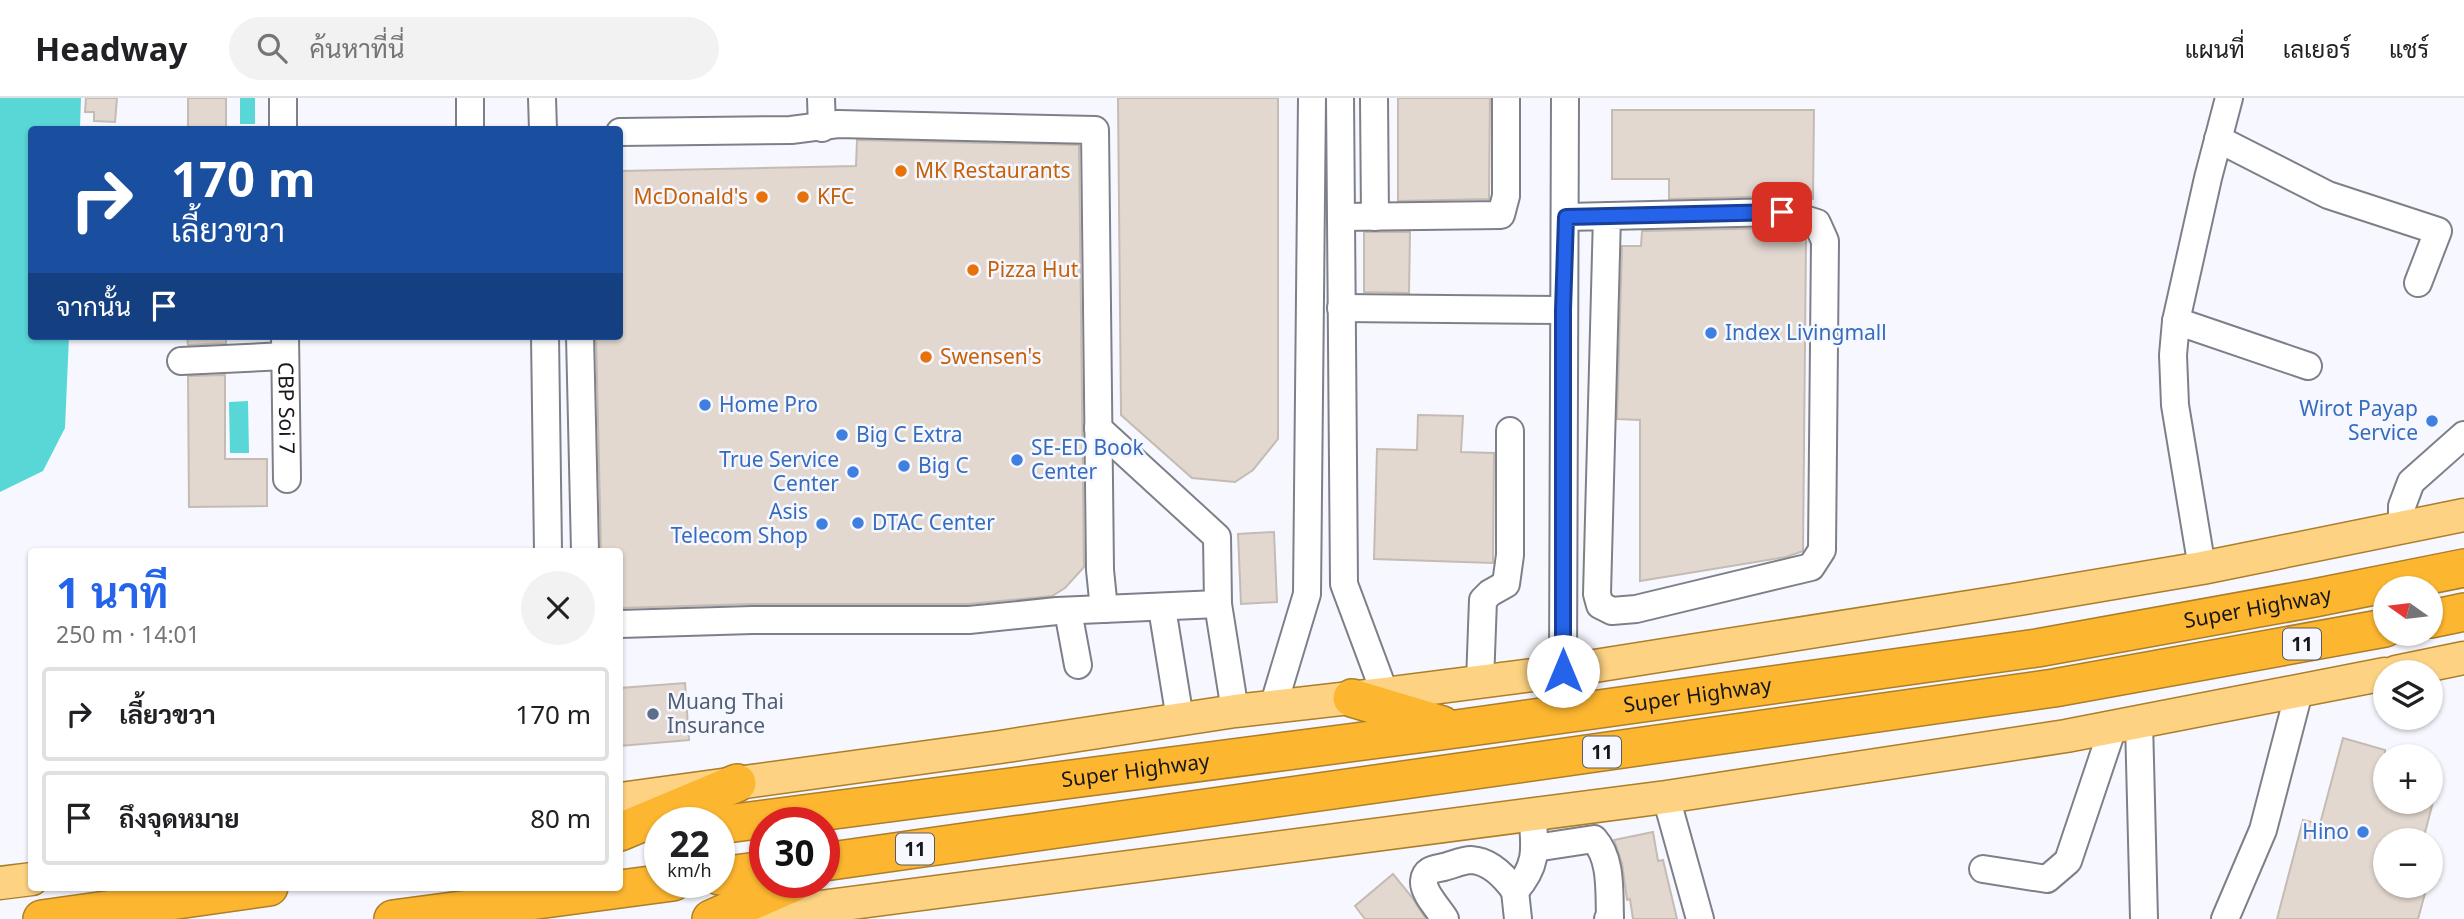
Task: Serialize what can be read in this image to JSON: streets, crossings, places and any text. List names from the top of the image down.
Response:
{
  "streets": {
    "highway": ["Super Highway", "11"],
    "street": ["CBP Soi 7"]
  },
  "places": [
    "MK Restaurants",
    "McDonald's",
    "KFC",
    "Pizza Hut",
    "Index Livingmall",
    "Swensen's",
    "Home Pro",
    "Wirot Payap Service",
    "Big C Extra",
    "SE-ED Book Center",
    "Big C",
    "True Service Center",
    "DTAC Center",
    "Asis Telecom Shop",
    "Muang Thai Insurance",
    "Hino"
  ],
  "north": "left",
  "page": {
    "header": "Headway",
    "search": "ค้นหาที่นี่",
    "nav": ["แผนที่", "เลเยอร์", "แชร์"],
    "turn": ["170 m", "เลี้ยวขวา"],
    "then": "จากนั้น",
    "heading": ["1 นาที", "250 m · 14:01"],
    "map_buttons": ["+", "−"],
    "list": [
      {
        "name": "เลี้ยวขวา",
        "value": "170 m"
      },
      {
        "name": "ถึงจุดหมาย",
        "value": "80 m"
      }
    ],
    "speed": "22 km/h",
    "limit": "30"
  }
}
